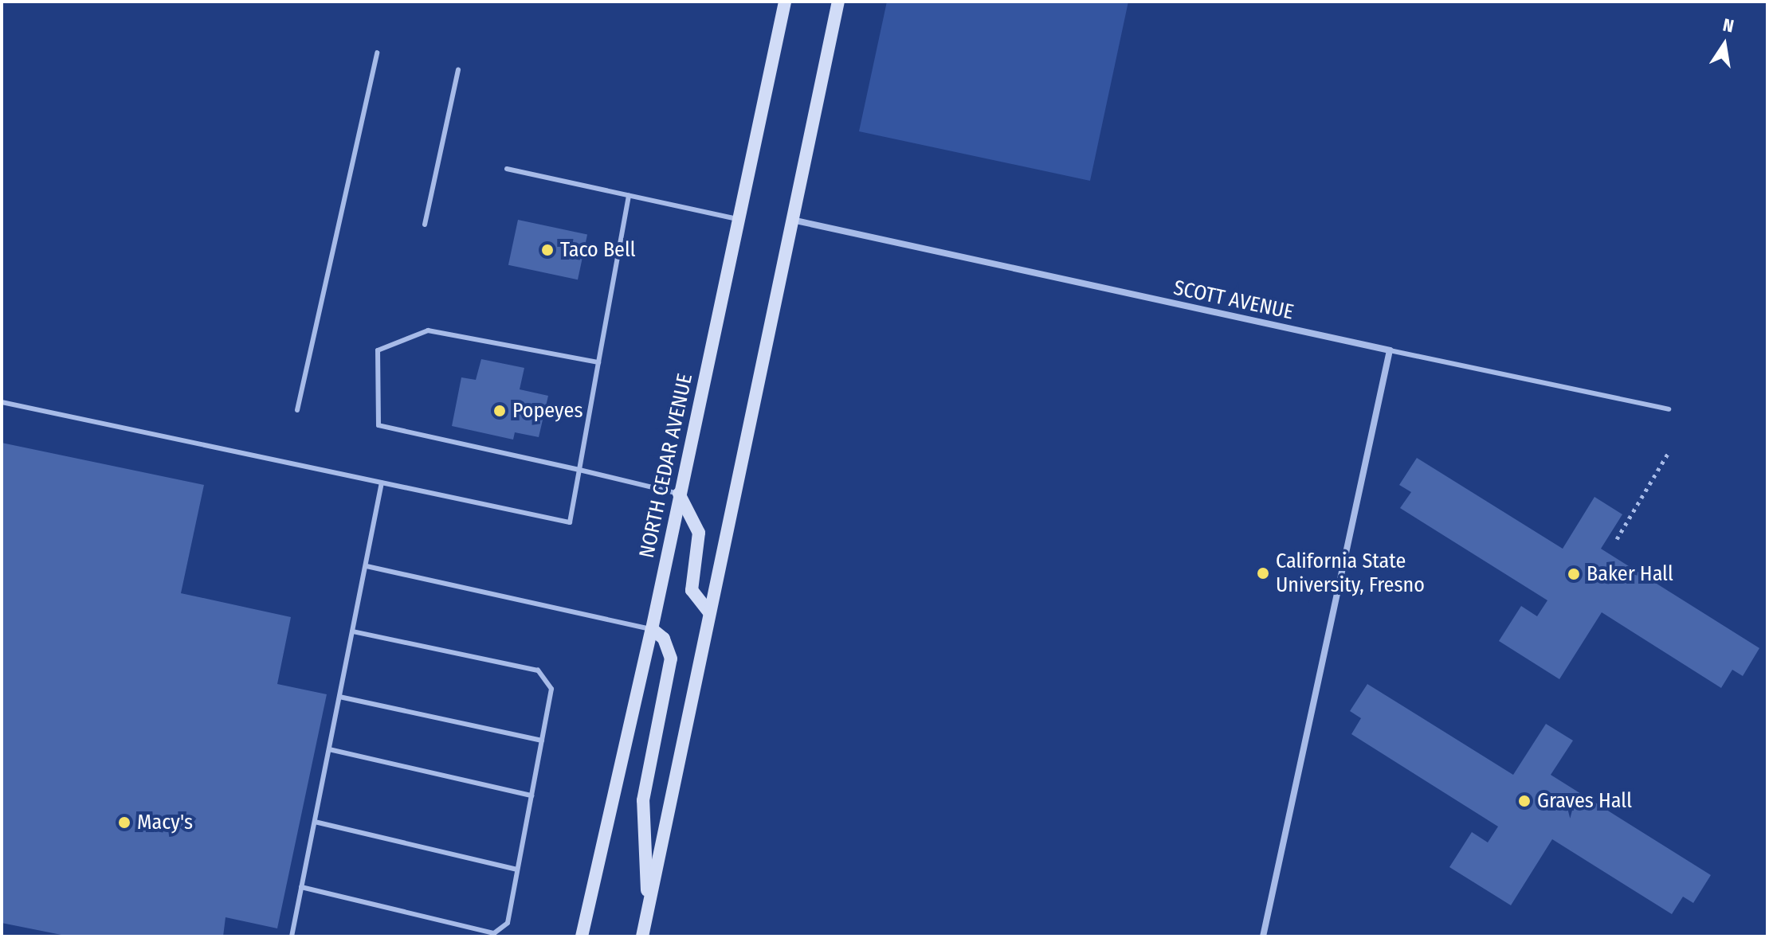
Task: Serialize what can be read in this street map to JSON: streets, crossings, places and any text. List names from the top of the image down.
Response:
{
  "streets": {
    "main road": ["NORTH CEDAR AVENUE"],
    "street": ["SCOTT AVENUE"]
  },
  "places": [
    "Taco Bell",
    "Popeyes",
    "California State University, Fresno",
    "Baker Hall",
    "Graves Hall",
    "Macy's"
  ],
  "north": "top"
}
